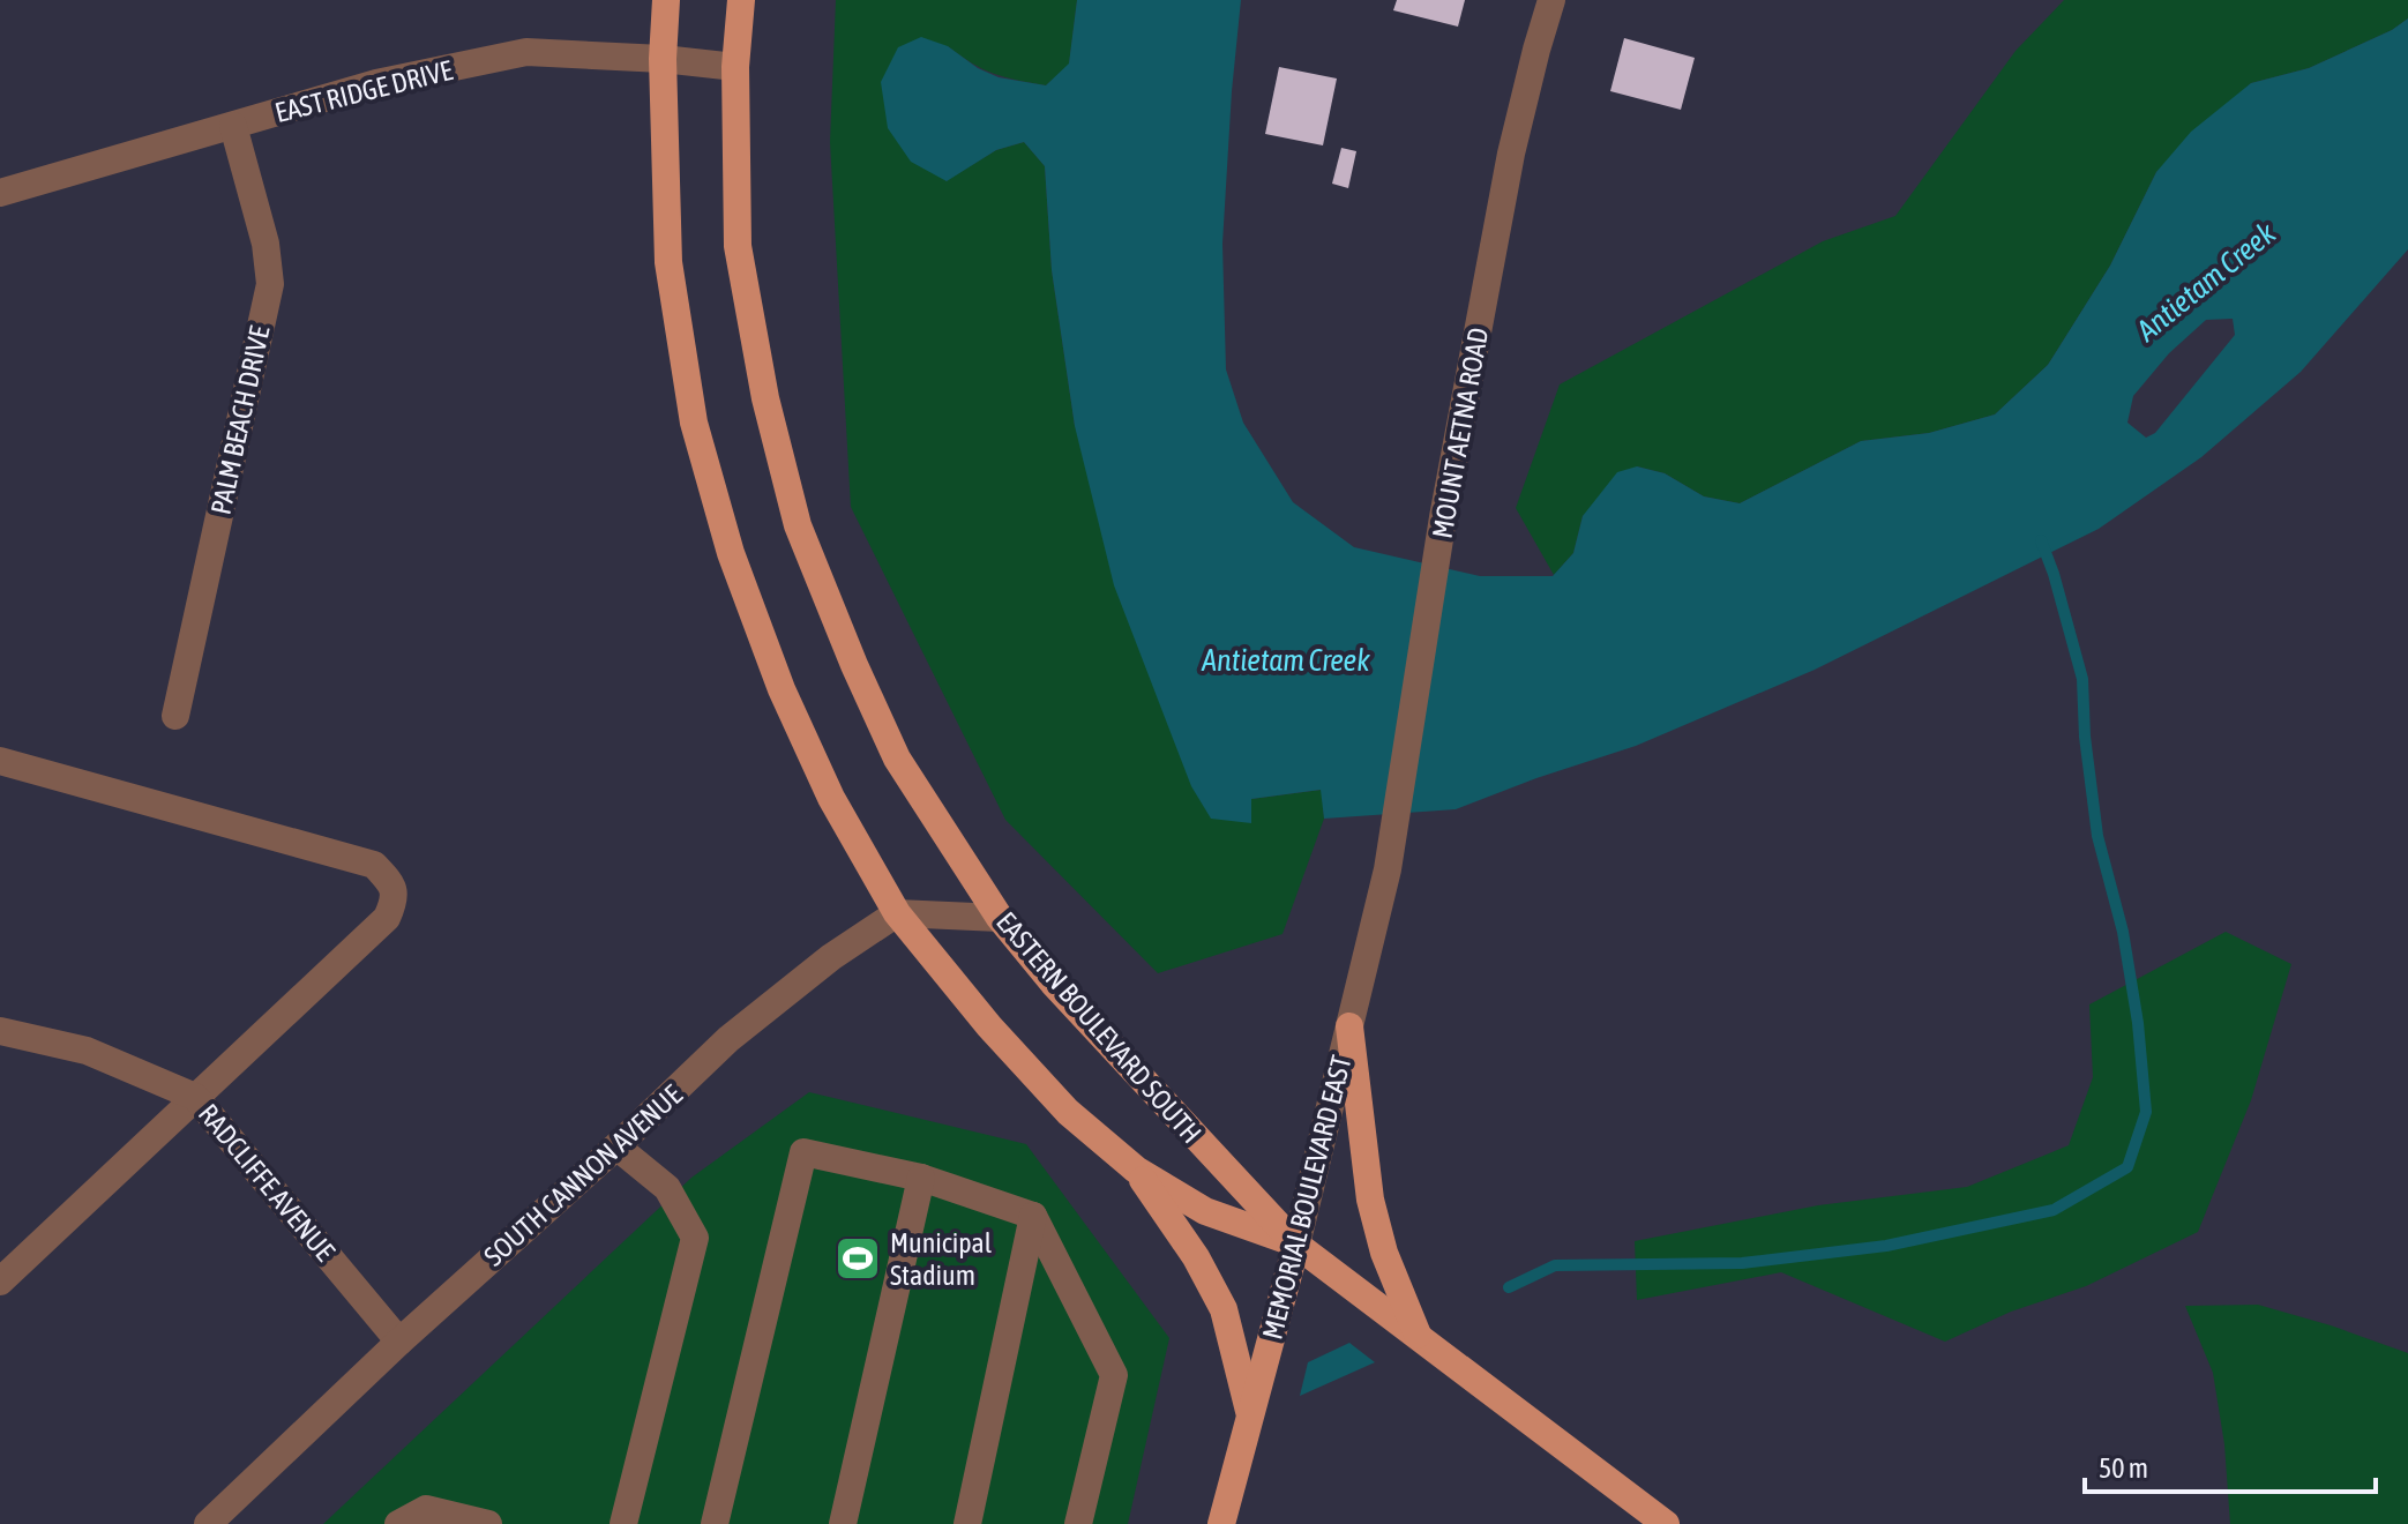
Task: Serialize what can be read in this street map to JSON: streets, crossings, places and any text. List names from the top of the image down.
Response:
{
  "streets": {
    "main road": ["EASTERN BOULEVARD SOUTH", "MEMORIAL BOULEVARD EAST"],
    "street": [
      "EAST RIDGE DRIVE",
      "PALM BEACH DRIVE",
      "MOUNT AETNA ROAD",
      "SOUTH CANNON AVENUE",
      "RADCLIFFE AVENUE"
    ]
  },
  "crossings": [
    ["EAST RIDGE DRIVE", "PALM BEACH DRIVE"],
    ["EAST RIDGE DRIVE", "EASTERN BOULEVARD SOUTH"],
    ["MOUNT AETNA ROAD", "MEMORIAL BOULEVARD EAST"],
    ["EASTERN BOULEVARD SOUTH", "SOUTH CANNON AVENUE"],
    ["EASTERN BOULEVARD SOUTH", "MEMORIAL BOULEVARD EAST"],
    ["SOUTH CANNON AVENUE", "RADCLIFFE AVENUE"]
  ],
  "water": ["Antietam Creek"],
  "places": {
    "sports": ["Municipal Stadium"]
  },
  "scale_bar": "50 m"
}
